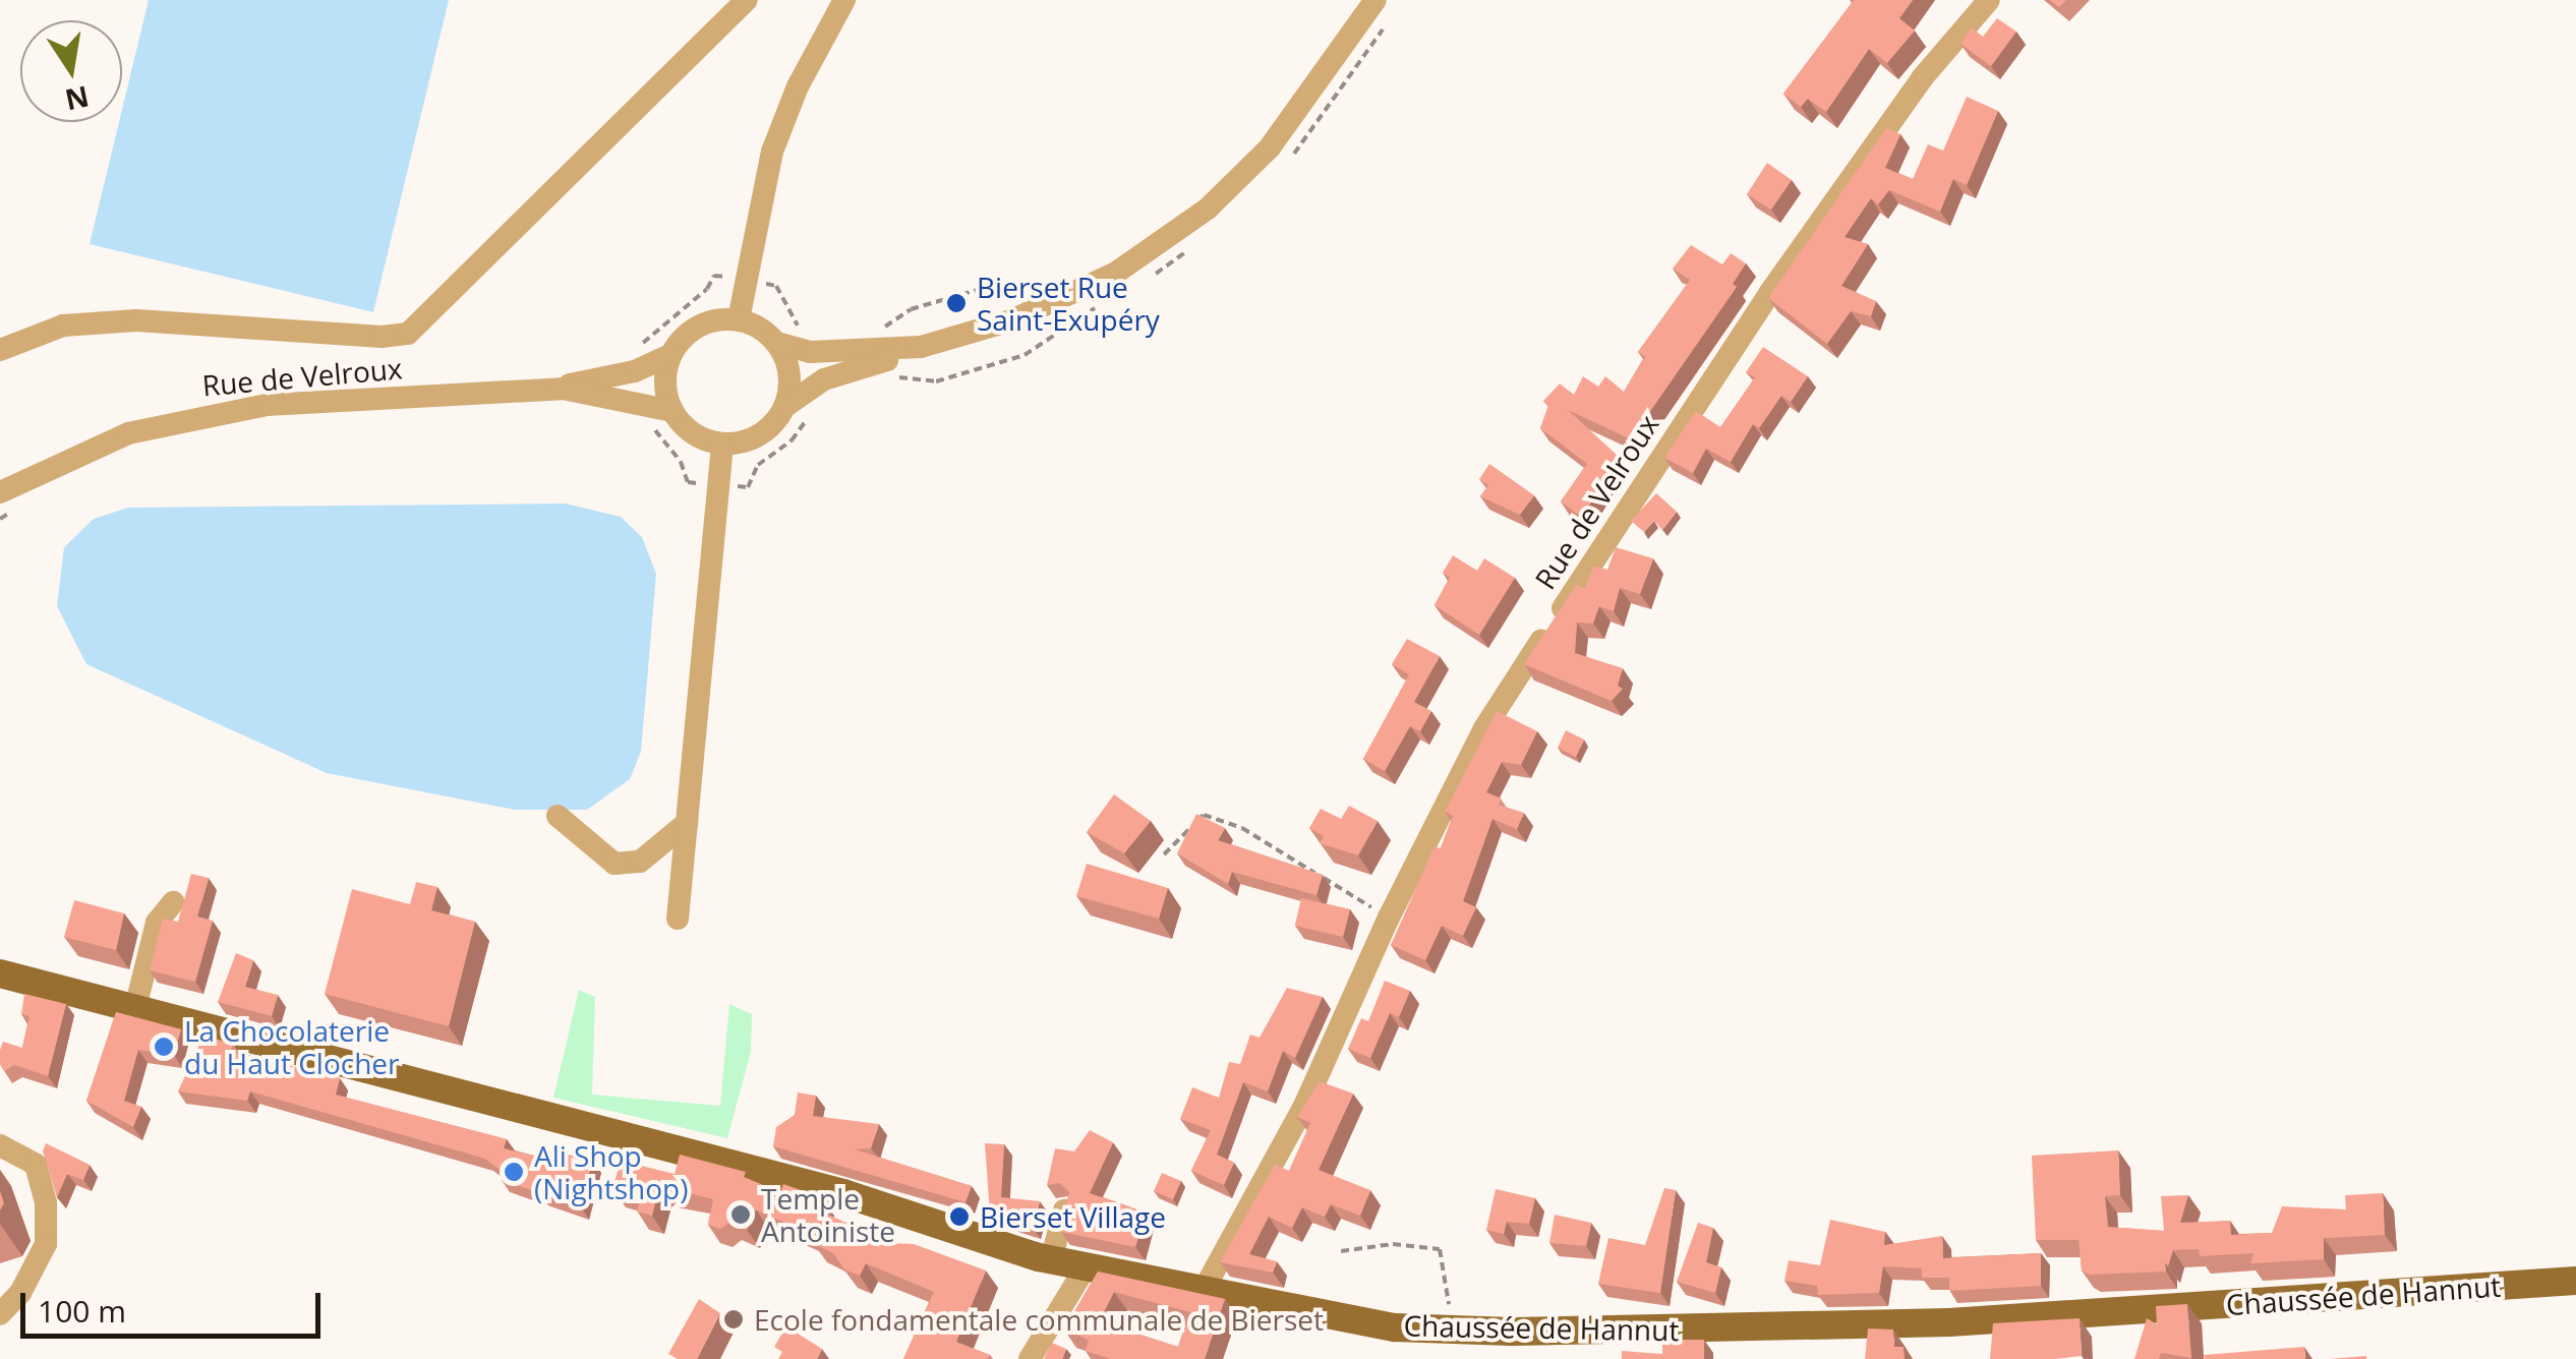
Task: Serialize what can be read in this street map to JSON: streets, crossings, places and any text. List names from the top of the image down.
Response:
{
  "streets": {
    "main road": ["Chaussée de Hannut"],
    "street": ["Rue de Velroux"]
  },
  "crossings": [
    ["Rue de Velroux", "Chaussée de Hannut"]
  ],
  "places": [
    "Bierset Rue Saint-Exupéry",
    "La Chocolaterie du Haut Clocher",
    "Ali Shop (Nightshop)",
    "Temple Antoiniste",
    "Bierset Village",
    "Ecole fondamentale communale de Bierset"
  ],
  "scale_bar": "100 m",
  "north": "bottom"
}
